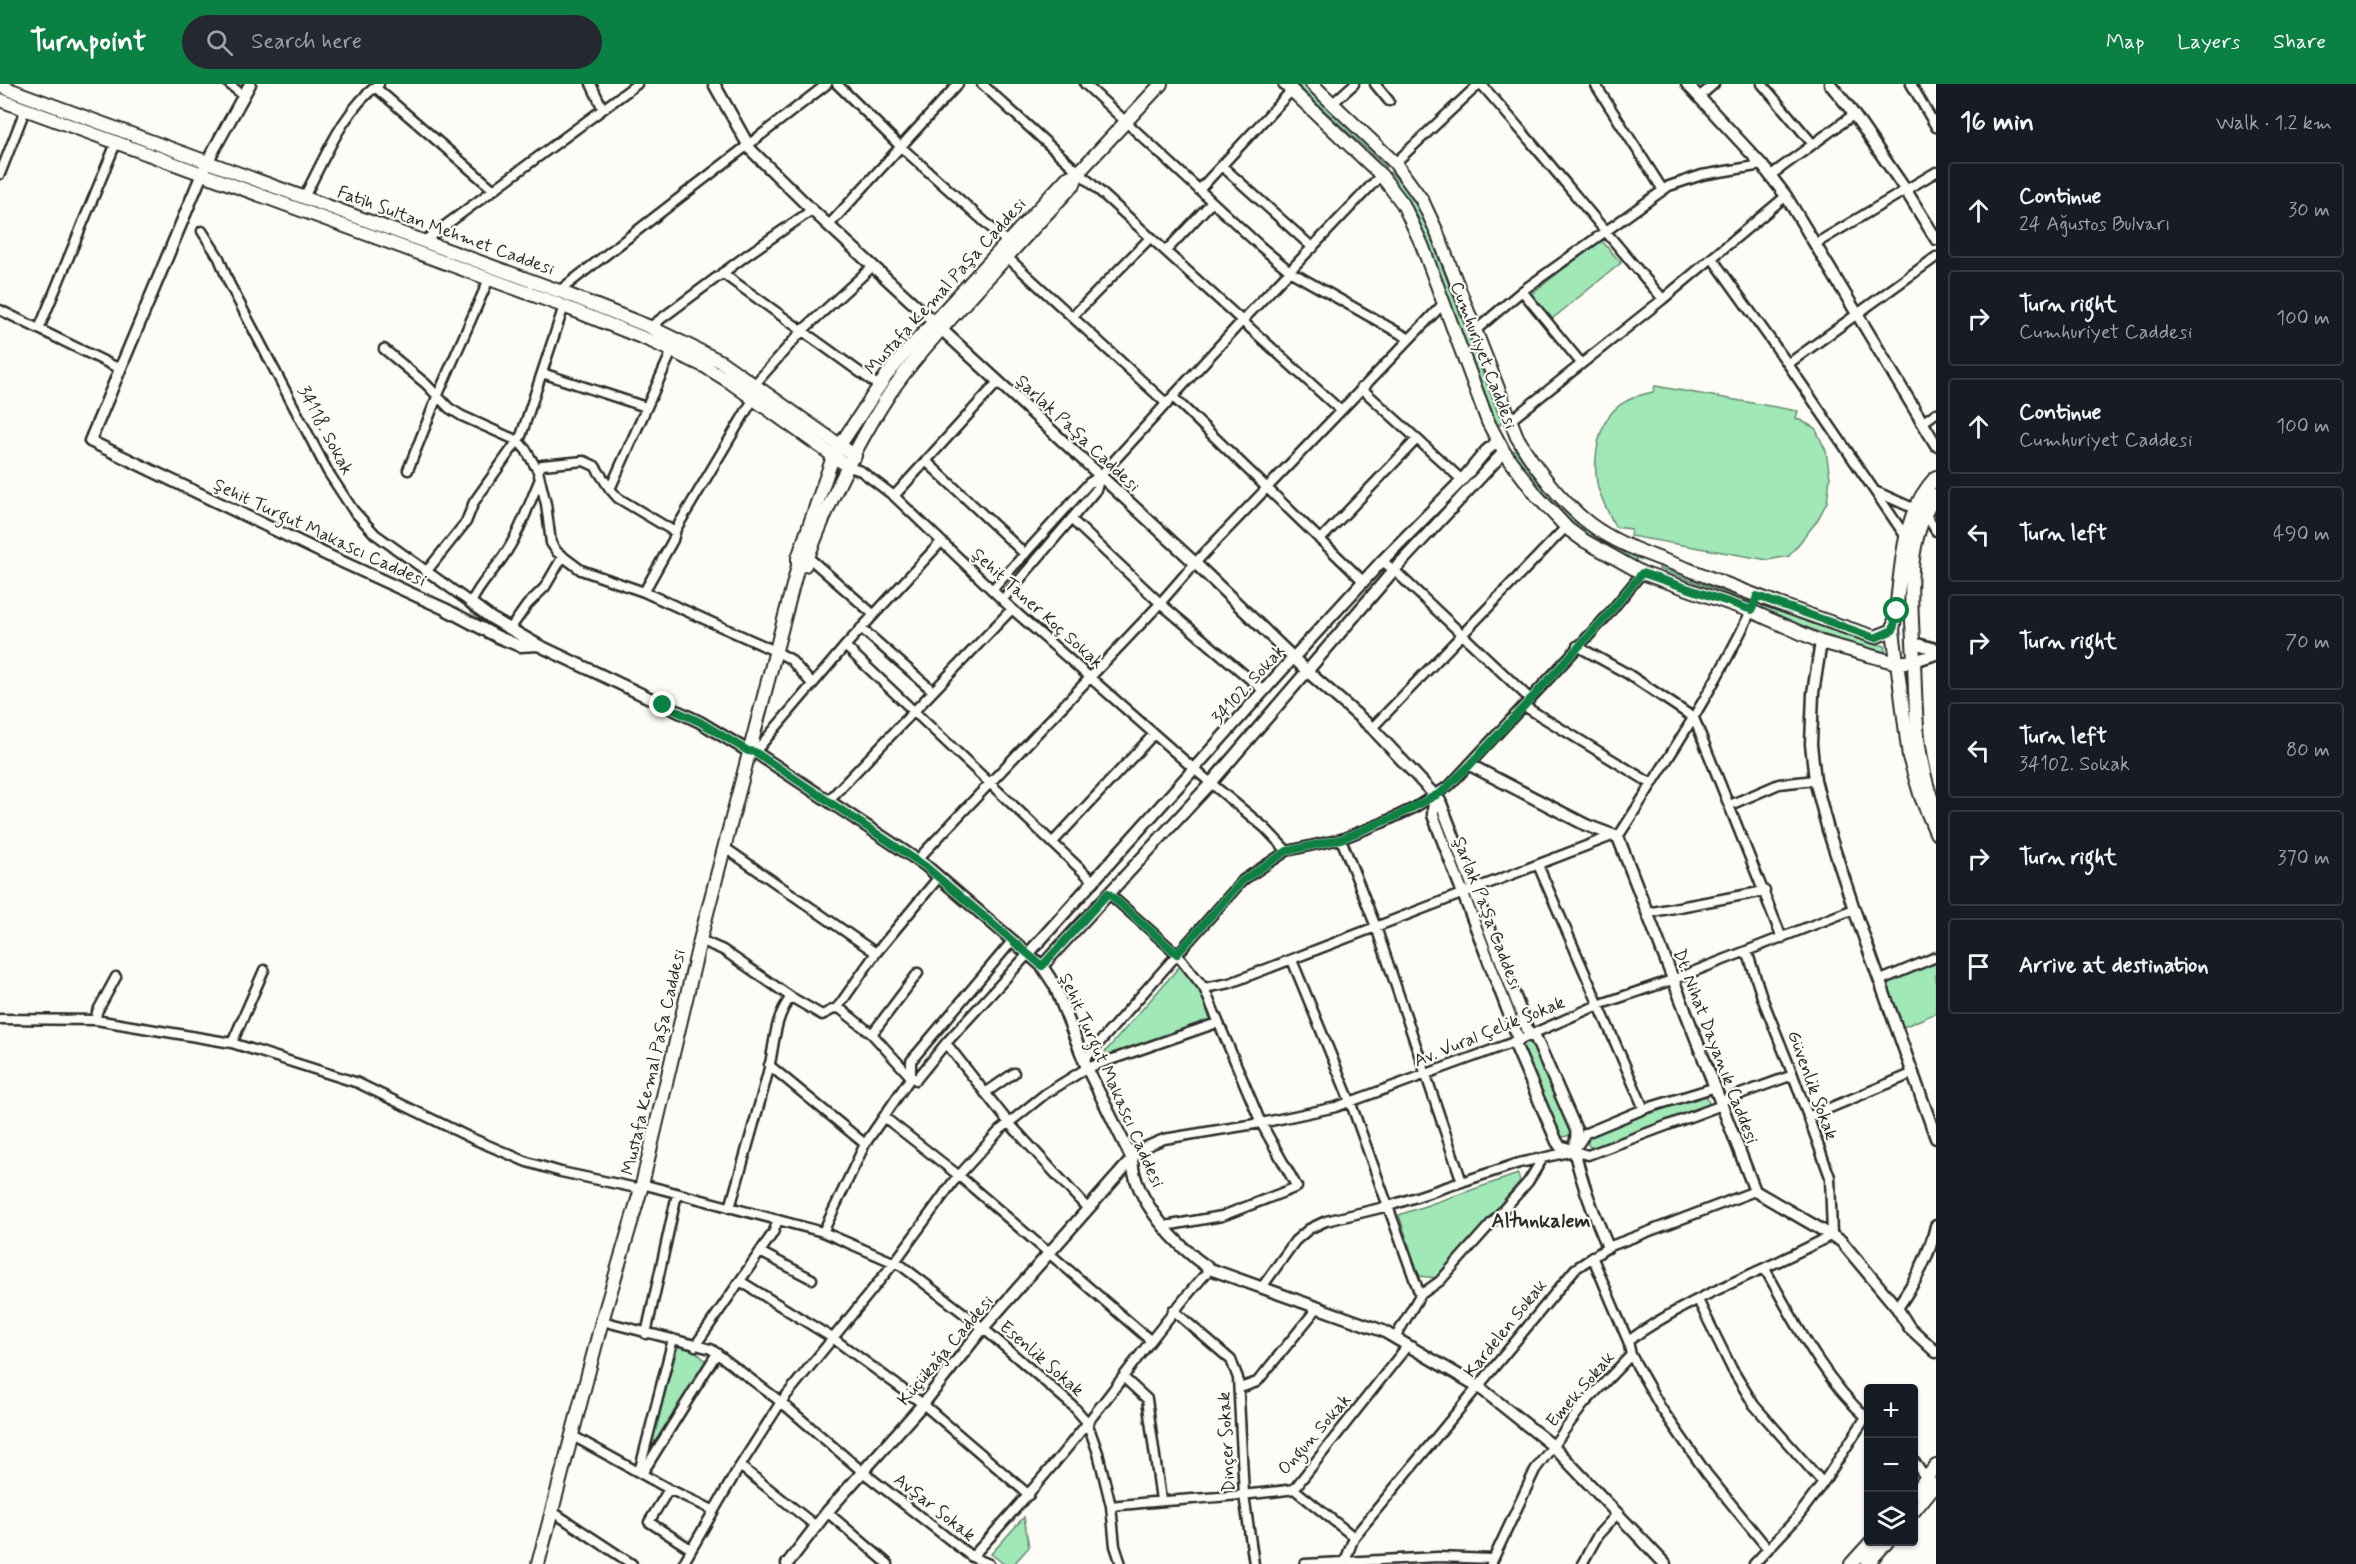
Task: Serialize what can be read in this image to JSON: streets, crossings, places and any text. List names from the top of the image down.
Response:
{
  "streets": {
    "main road": ["Fatih Sultan Mehmet Caddesi", "Mustafa Kemal Paşa Caddesi", "Cumhuriyet Caddesi"],
    "street": [
      "34118. Sokak",
      "Şarlak Paşa Caddesi",
      "Şehit Turgut Makascı Caddesi",
      "Şehit Taner Koç Sokak",
      "34102. Sokak",
      "Av. Vural Çelik Sokak",
      "Dt. Nihat Dayanık Caddesi",
      "Güvenlik Sokak",
      "Kardelen Sokak",
      "Küçükağa Caddesi",
      "Esenlik Sokak",
      "Emek Sokak",
      "Ongun Sokak",
      "Dinçer Sokak",
      "Avşar Sokak"
    ]
  },
  "crossings": [
    ["Fatih Sultan Mehmet Caddesi", "Mustafa Kemal Paşa Caddesi"],
    ["Fatih Sultan Mehmet Caddesi", "Şehit Taner Koç Sokak"],
    ["Mustafa Kemal Paşa Caddesi", "Şarlak Paşa Caddesi"],
    ["Mustafa Kemal Paşa Caddesi", "Şehit Turgut Makascı Caddesi"],
    ["Mustafa Kemal Paşa Caddesi", "Şehit Taner Koç Sokak"],
    ["Mustafa Kemal Paşa Caddesi", "Esenlik Sokak"],
    ["Mustafa Kemal Paşa Caddesi", "Avşar Sokak"],
    ["Cumhuriyet Caddesi", "34102. Sokak"],
    ["34118. Sokak", "Şehit Turgut Makascı Caddesi"],
    ["Şarlak Paşa Caddesi", "34102. Sokak"],
    ["Şarlak Paşa Caddesi", "Av. Vural Çelik Sokak"],
    ["Şarlak Paşa Caddesi", "Kardelen Sokak"],
    ["Şehit Turgut Makascı Caddesi", "34102. Sokak"],
    ["Şehit Turgut Makascı Caddesi", "Av. Vural Çelik Sokak"],
    ["Şehit Turgut Makascı Caddesi", "Kardelen Sokak"],
    ["Şehit Turgut Makascı Caddesi", "Küçükağa Caddesi"],
    ["Şehit Turgut Makascı Caddesi", "Emek Sokak"],
    ["Şehit Turgut Makascı Caddesi", "Ongun Sokak"],
    ["Şehit Taner Koç Sokak", "34102. Sokak"],
    ["Av. Vural Çelik Sokak", "Dt. Nihat Dayanık Caddesi"],
    ["Av. Vural Çelik Sokak", "Güvenlik Sokak"],
    ["Av. Vural Çelik Sokak", "Küçükağa Caddesi"],
    ["Dt. Nihat Dayanık Caddesi", "Kardelen Sokak"],
    ["Güvenlik Sokak", "Emek Sokak"],
    ["Küçükağa Caddesi", "Esenlik Sokak"],
    ["Küçükağa Caddesi", "Avşar Sokak"],
    ["Esenlik Sokak", "Ongun Sokak"],
    ["Ongun Sokak", "Dinçer Sokak"]
  ],
  "districts": ["Altunkalem"],
  "page": {
    "header": "Turnpoint",
    "search": "Search here",
    "nav": ["Map", "Layers", "Share"],
    "heading": ["16 min", "Walk · 1.2 km"],
    "list": [
      ["Continue", "24 Ağustos Bulvarı", "30 m"],
      ["Turn right", "Cumhuriyet Caddesi", "100 m"],
      ["Continue", "Cumhuriyet Caddesi", "100 m"],
      ["Turn left", "490 m"],
      ["Turn right", "70 m"],
      ["Turn left", "34102. Sokak", "80 m"],
      ["Turn right", "370 m"],
      "Arrive at destination"
    ],
    "map_buttons": ["+", "−"]
  }
}
